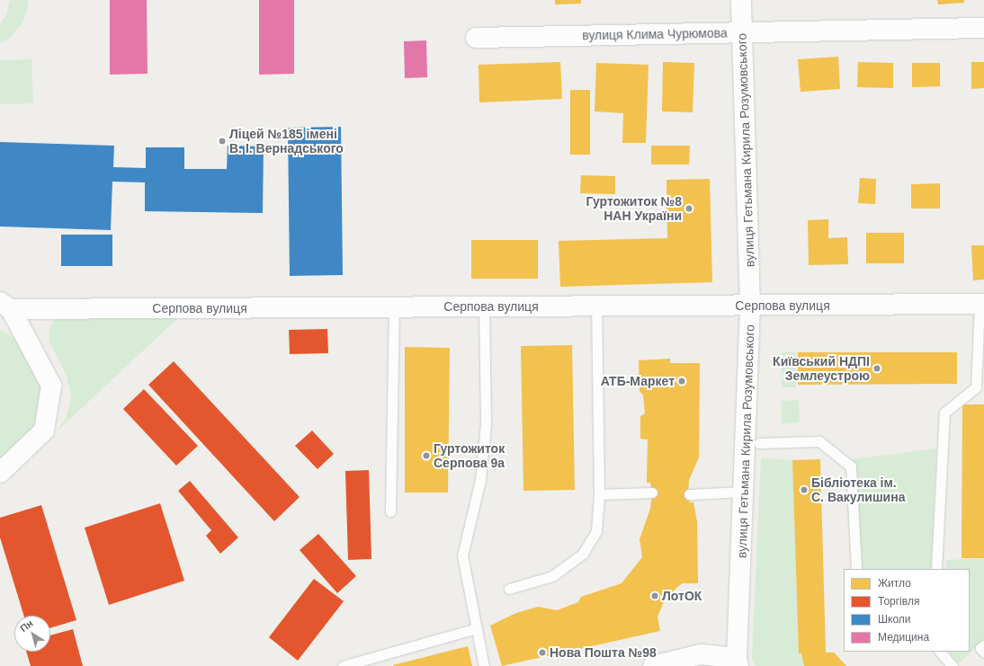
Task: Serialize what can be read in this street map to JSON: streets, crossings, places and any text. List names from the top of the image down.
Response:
{
  "streets": {
    "street": ["вулиця Клима Чурюмова", "вулиця Гетьмана Кирила Розумовського", "Серпова вулиця"]
  },
  "crossings": [
    ["вулиця Клима Чурюмова", "вулиця Гетьмана Кирила Розумовського"],
    ["вулиця Гетьмана Кирила Розумовського", "Серпова вулиця"]
  ],
  "places": [
    "Ліцей №185 імені В. І. Вернадського",
    "Гуртожиток №8 НАН України",
    "Київський НДПІ Землеустрою",
    "АТБ-Маркет",
    "Гуртожиток Серпова 9а",
    "Бібліотека ім. С. Вакулишина",
    "ЛотОК",
    "Нова Пошта №98"
  ],
  "legend": [
    "Житло",
    "Торгівля",
    "Школи",
    "Медицина"
  ],
  "north": "top left"
}
